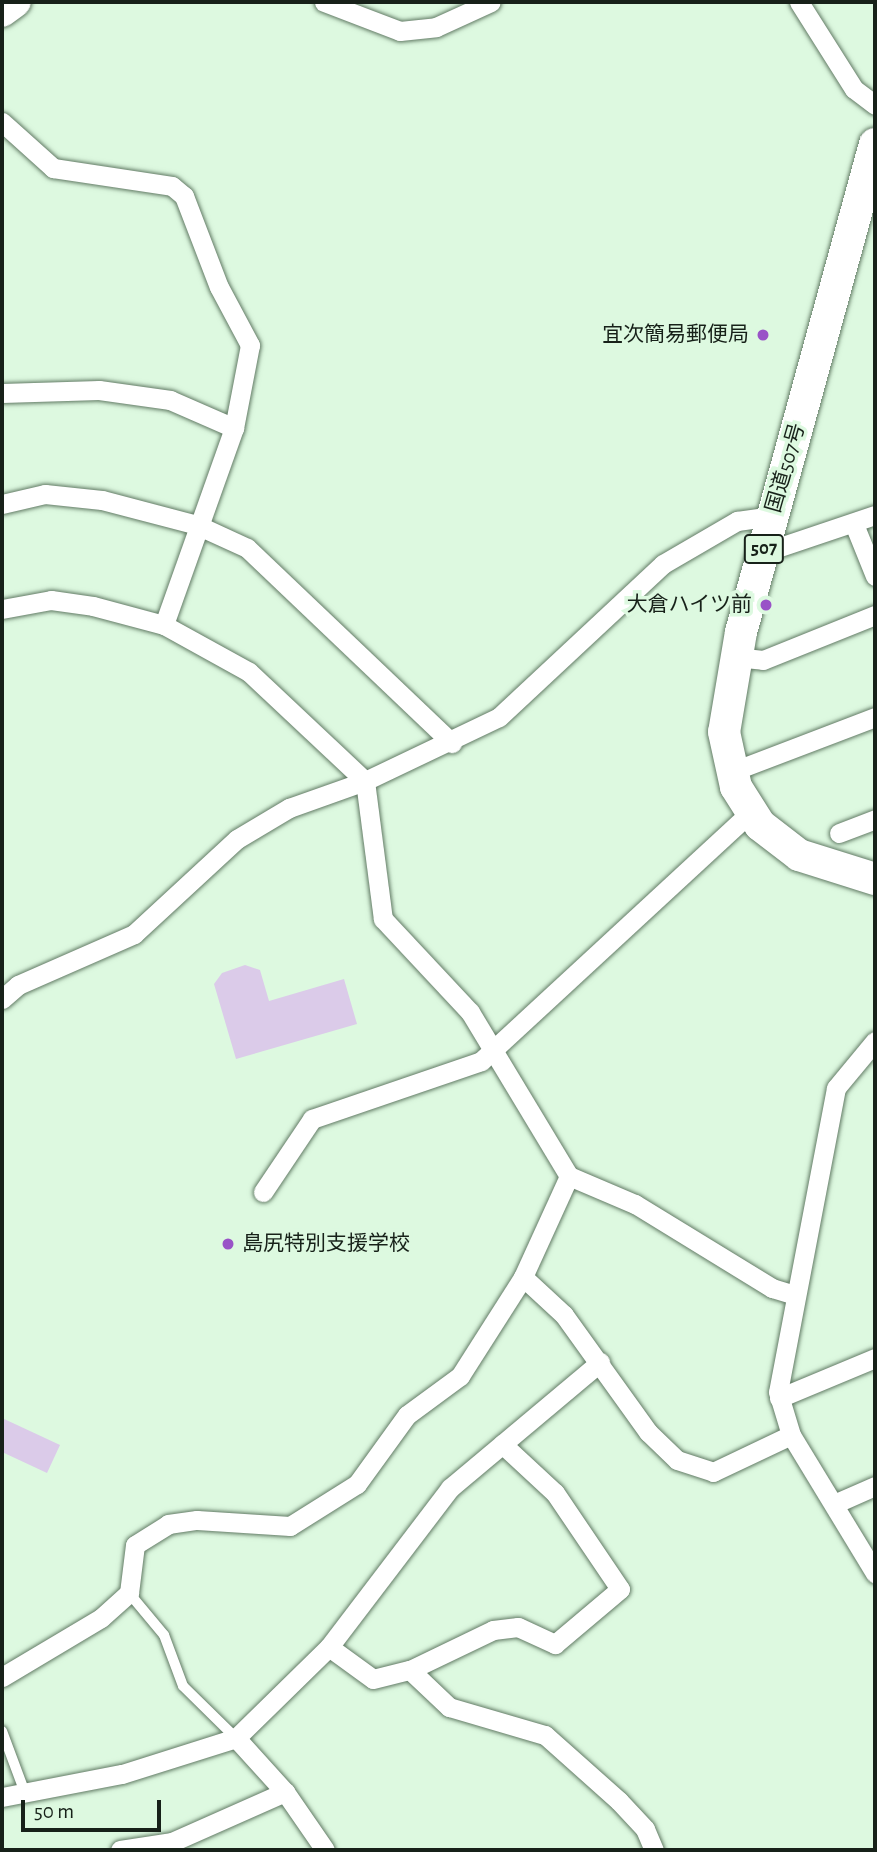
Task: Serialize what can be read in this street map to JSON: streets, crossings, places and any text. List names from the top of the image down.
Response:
{
  "streets": {
    "highway": ["国道507号", "507"]
  },
  "places": ["宜次簡易郵便局", "大倉ハイツ前", "島尻特別支援学校"],
  "scale_bar": "50 m"
}
